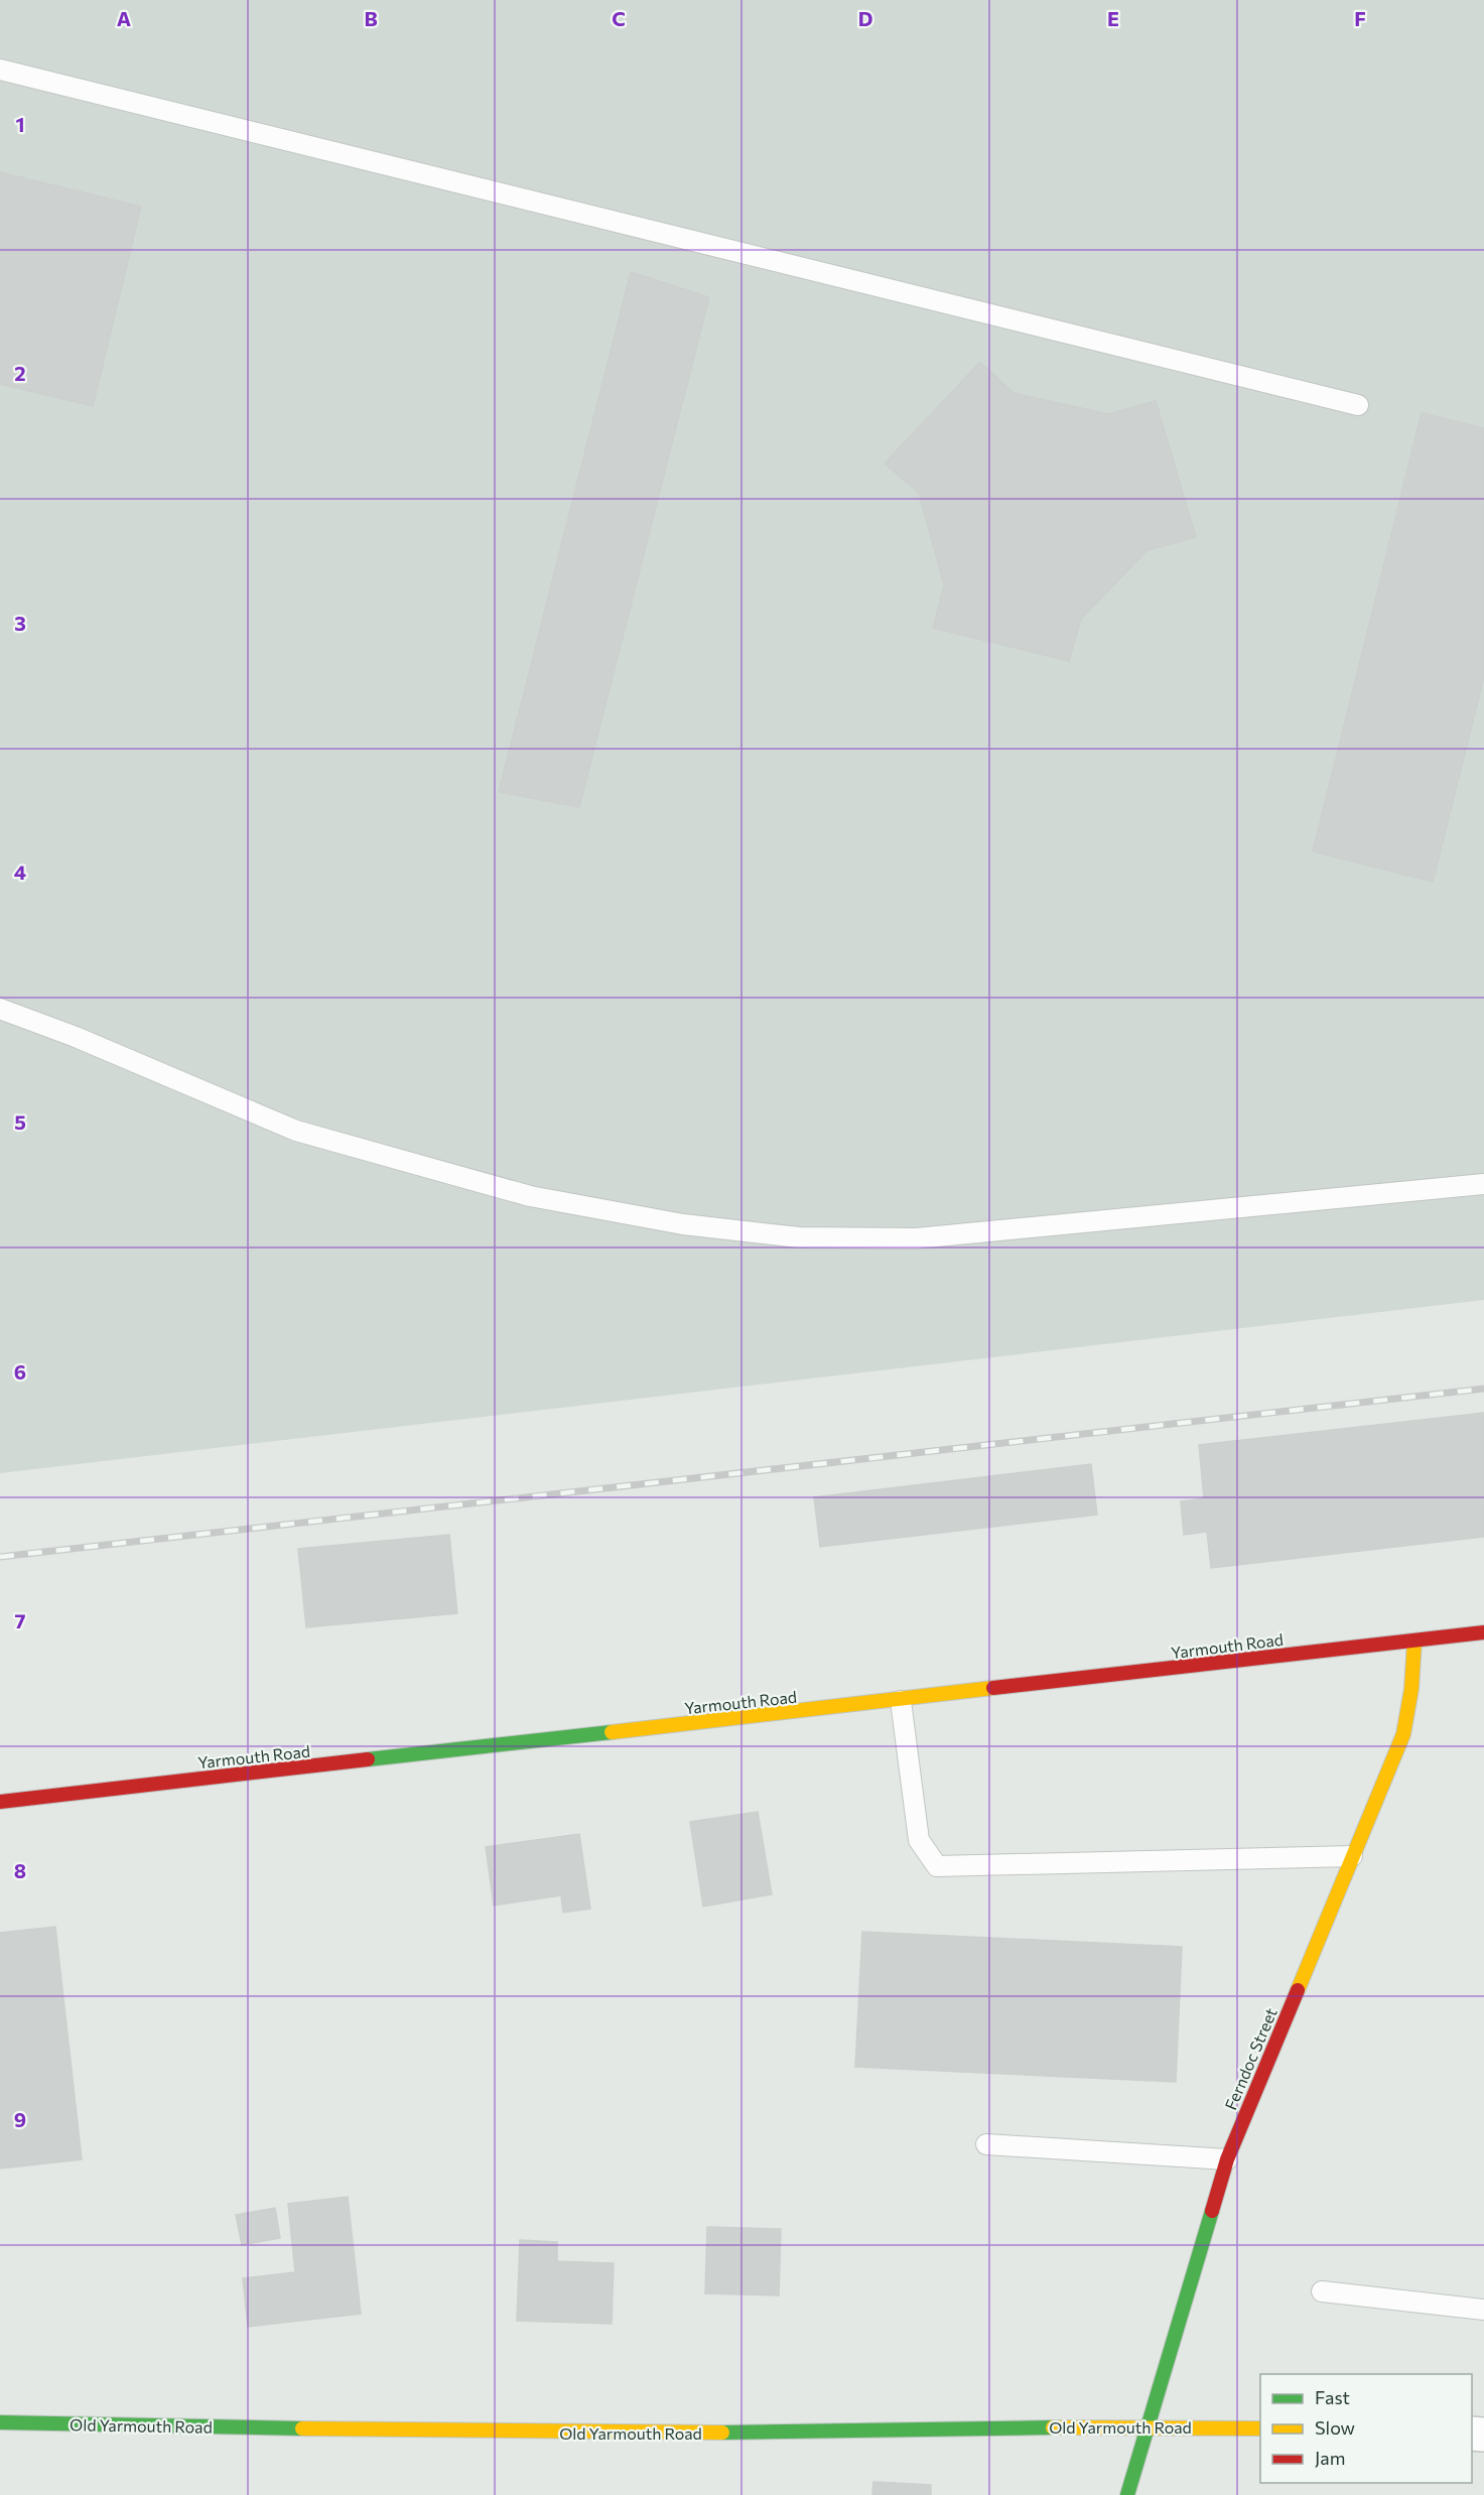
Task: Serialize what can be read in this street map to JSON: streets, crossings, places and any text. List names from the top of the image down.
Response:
{
  "streets": {
    "street": ["Yarmouth Road", "Ferndoc Street", "Old Yarmouth Road"]
  },
  "crossings": [
    ["Yarmouth Road", "Ferndoc Street"],
    ["Ferndoc Street", "Old Yarmouth Road"]
  ],
  "legend": ["Fast", "Slow", "Jam"],
  "grid": {
    "columns": [
      "A",
      "B",
      "C",
      "D",
      "E",
      "F"
    ],
    "rows": [
      "1",
      "2",
      "3",
      "4",
      "5",
      "6",
      "7",
      "8",
      "9"
    ]
  }
}
